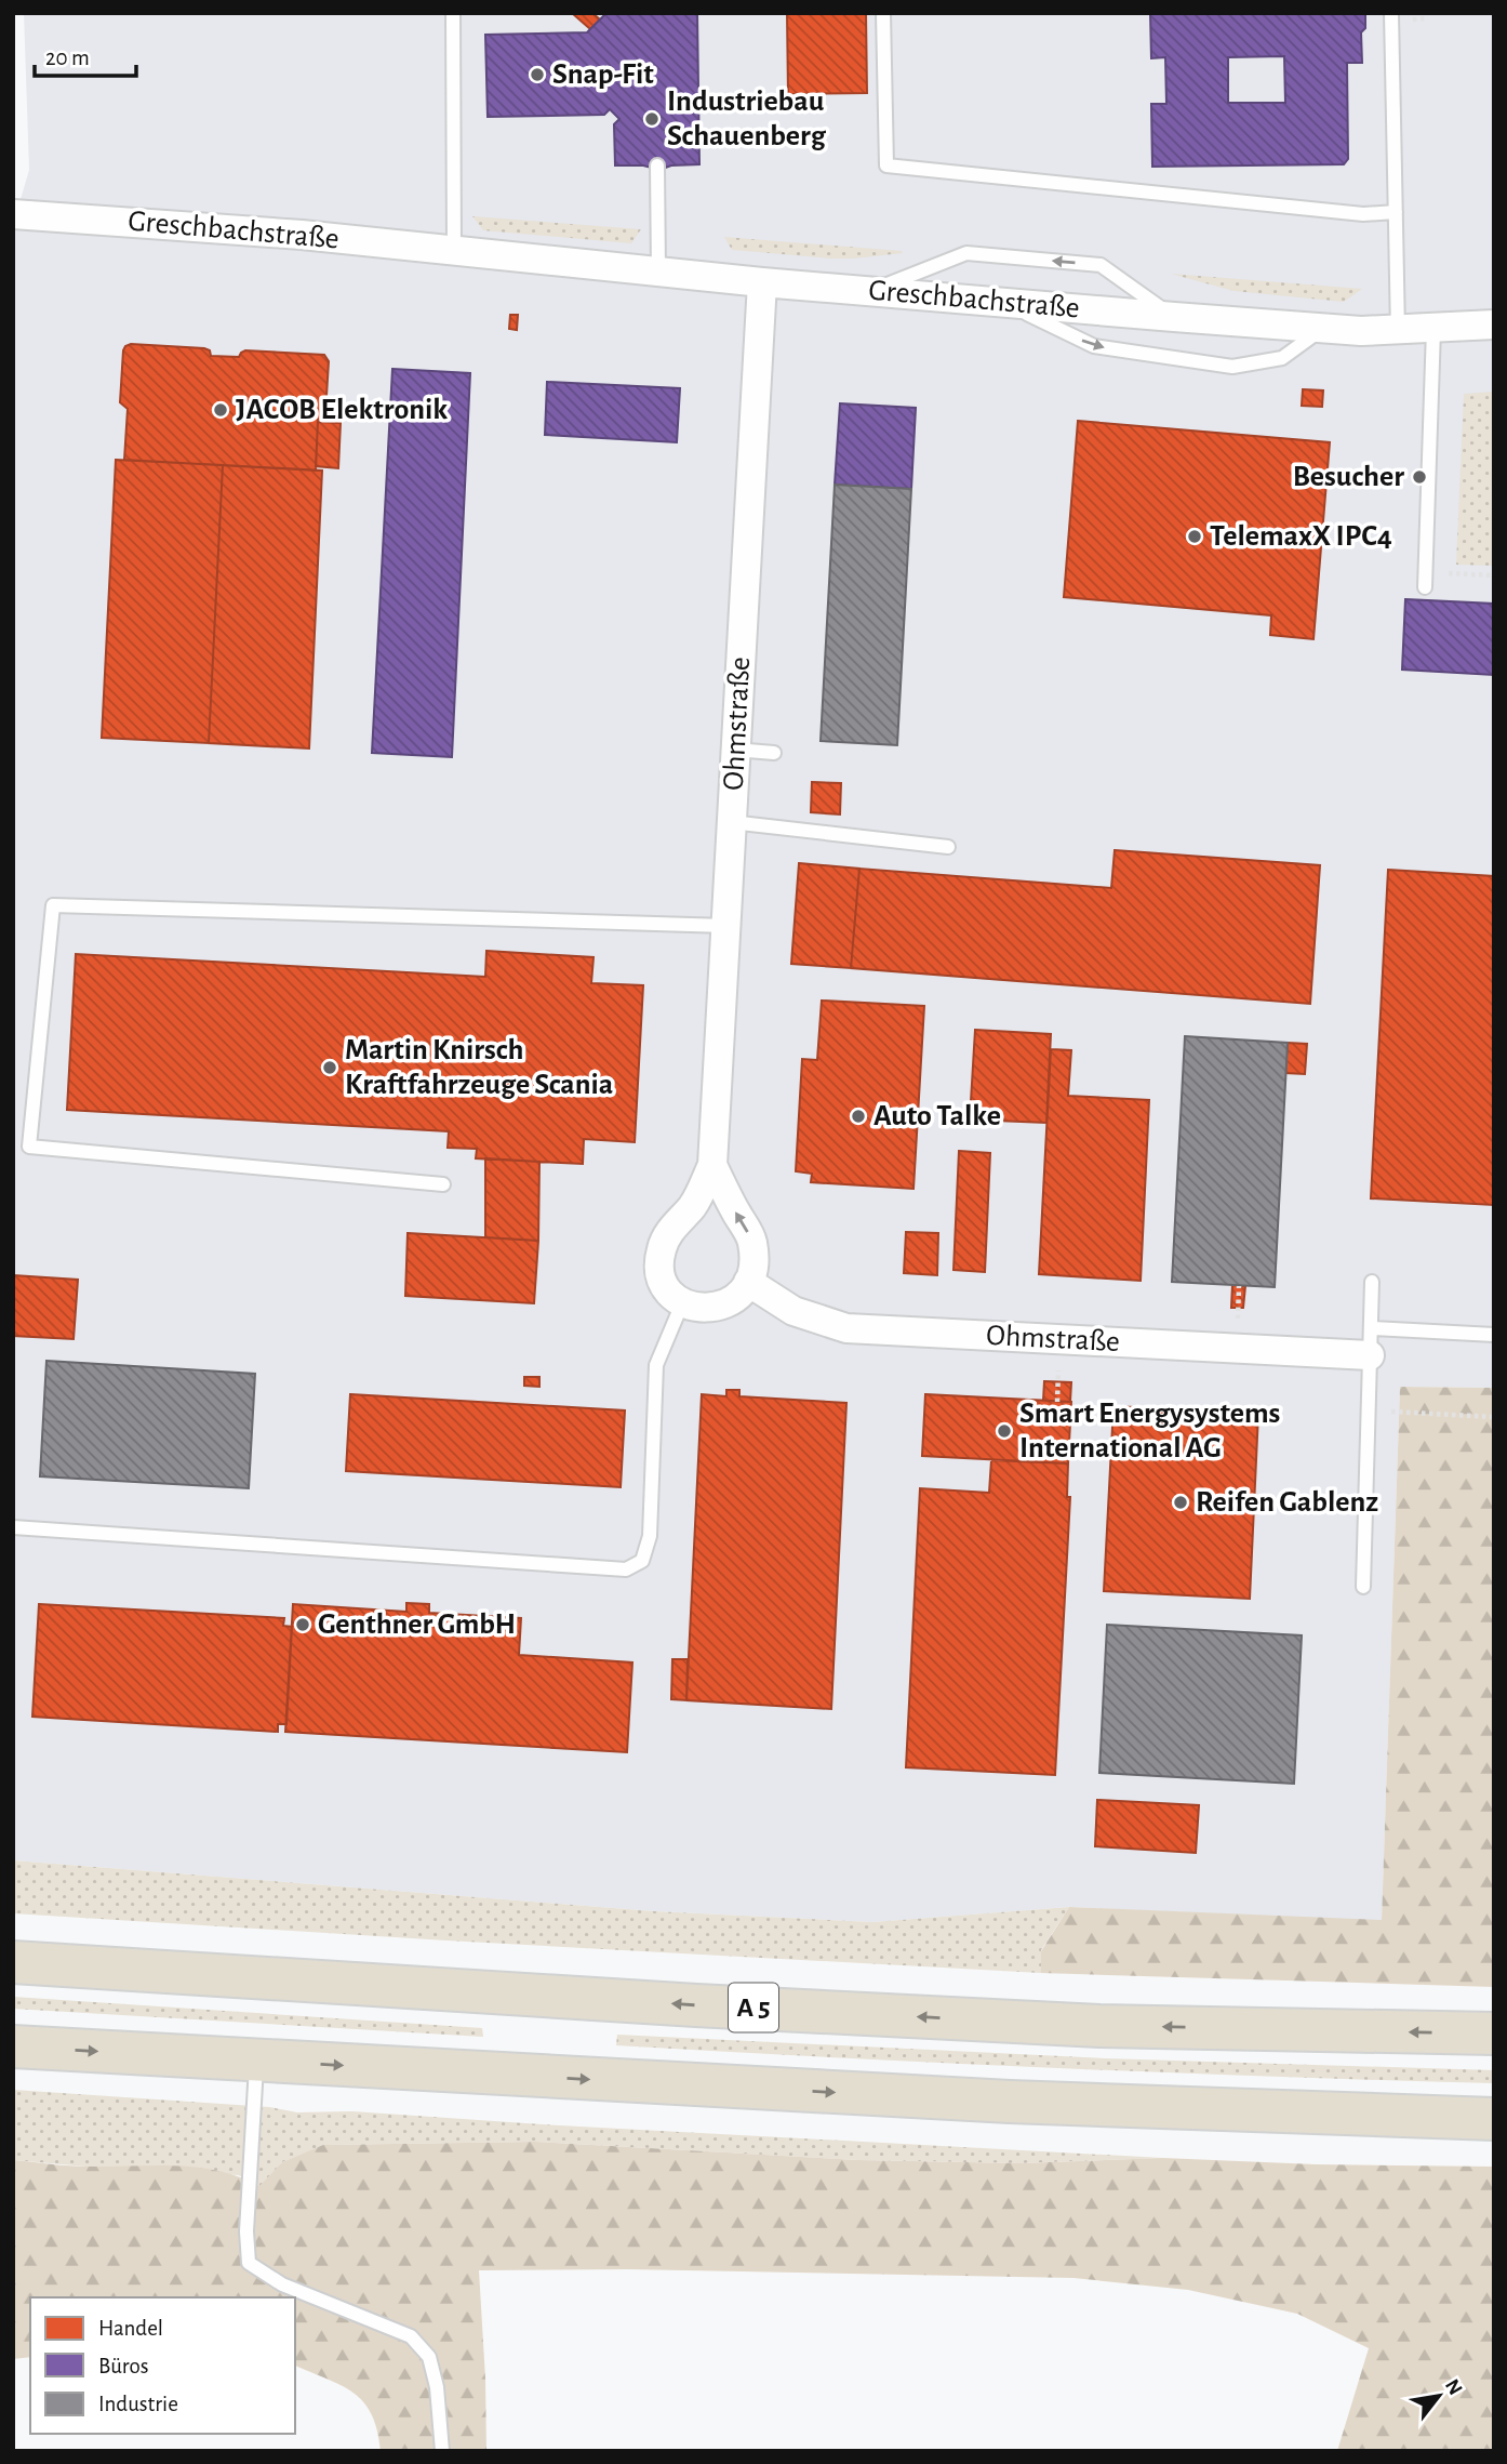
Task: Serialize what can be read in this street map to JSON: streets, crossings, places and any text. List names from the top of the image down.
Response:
{
  "streets": {
    "highway": ["A 5"],
    "street": ["Greschbachstraße", "Ohmstraße"]
  },
  "crossings": [
    ["Greschbachstraße", "Ohmstraße"]
  ],
  "places": [
    "Snap-Fit",
    "Industriebau Schauenberg",
    "JACOB Elektronik",
    "Besucher",
    "TelemaxX IPC4",
    "Martin Knirsch Kraftfahrzeuge Scania",
    "Auto Talke",
    "Smart Energysystems International AG",
    "Reifen Gablenz",
    "Genthner GmbH"
  ],
  "legend": ["Handel", "Büros", "Industrie"],
  "scale_bar": "20 m",
  "north": "top right"
}
